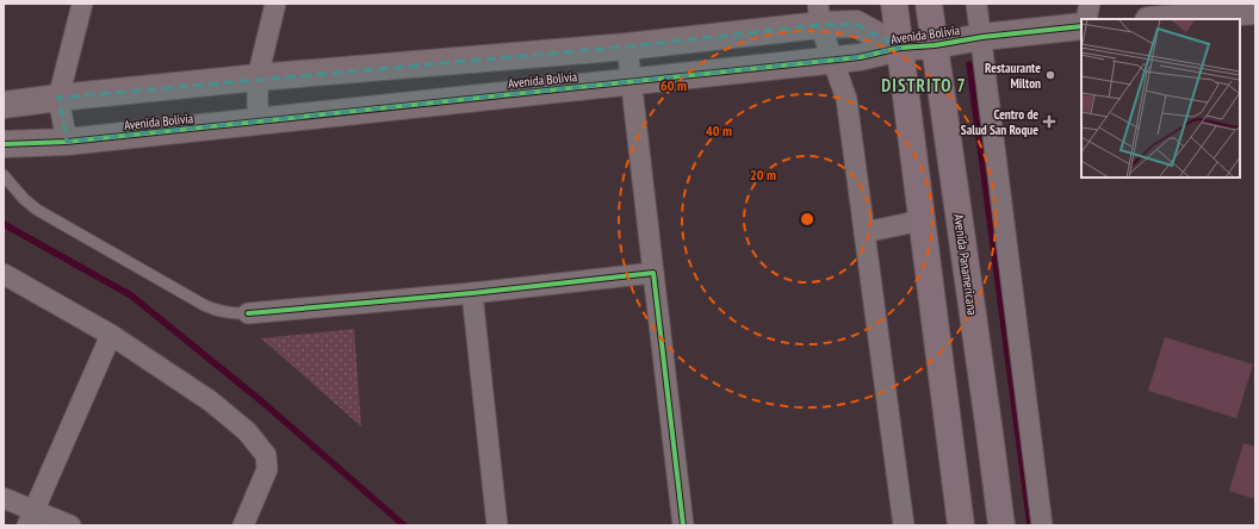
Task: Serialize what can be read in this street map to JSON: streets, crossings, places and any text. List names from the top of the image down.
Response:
{
  "streets": {
    "highway": ["Avenida Panamericana"],
    "street": ["Avenida Bolivia"]
  },
  "crossings": [
    ["Avenida Bolivia", "Avenida Panamericana"]
  ],
  "districts": ["DISTRITO 7"],
  "places": {
    "other": ["Restaurante Milton"],
    "health": ["Centro de Salud San Roque"]
  },
  "rings": ["60 m", "40 m", "20 m"]
}
